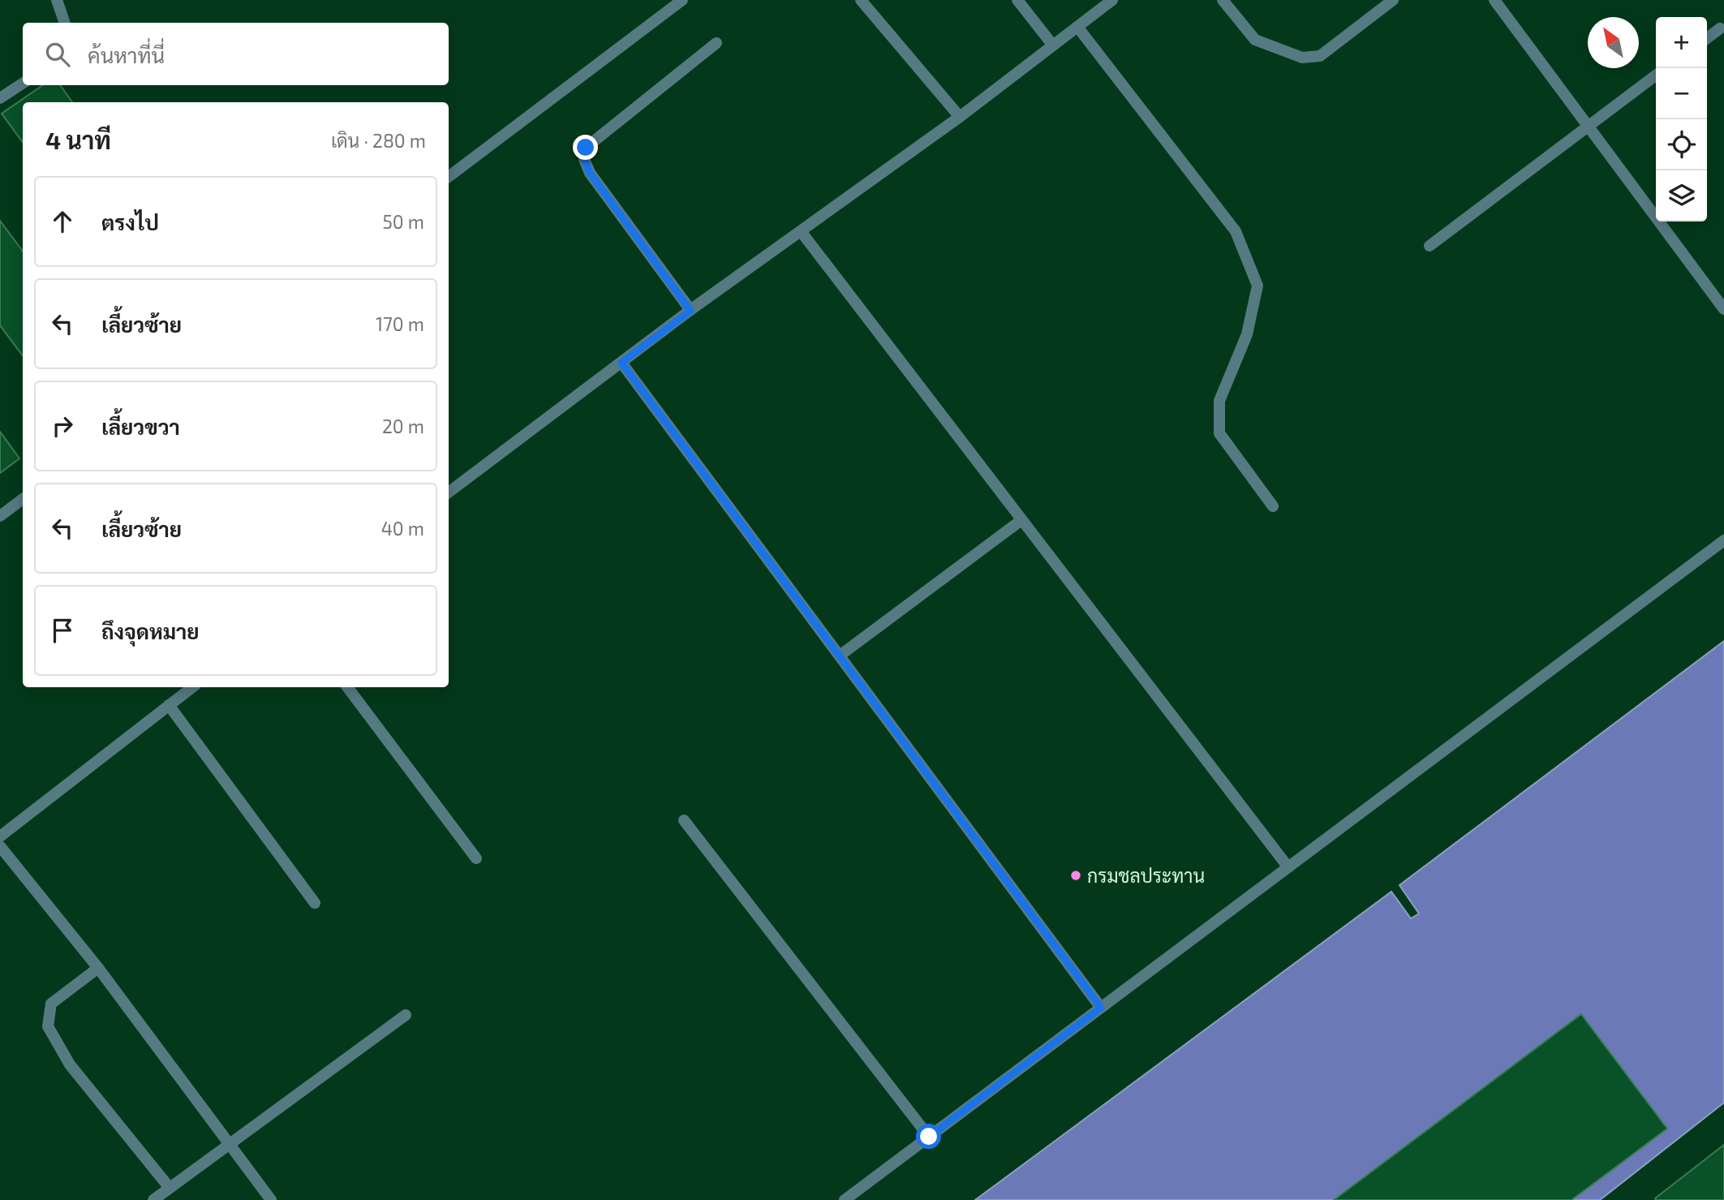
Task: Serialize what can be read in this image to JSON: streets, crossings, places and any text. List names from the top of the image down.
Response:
{
  "places": ["กรมชลประทาน"],
  "north": "top left",
  "page": {
    "map_buttons": ["+", "−"],
    "search": "ค้นหาที่นี่",
    "heading": ["4 นาที", "เดิน · 280 m"],
    "list": [
      ["ตรงไป", "50 m"],
      ["เลี้ยวซ้าย", "170 m"],
      ["เลี้ยวขวา", "20 m"],
      ["เลี้ยวซ้าย", "40 m"],
      "ถึงจุดหมาย"
    ]
  }
}
